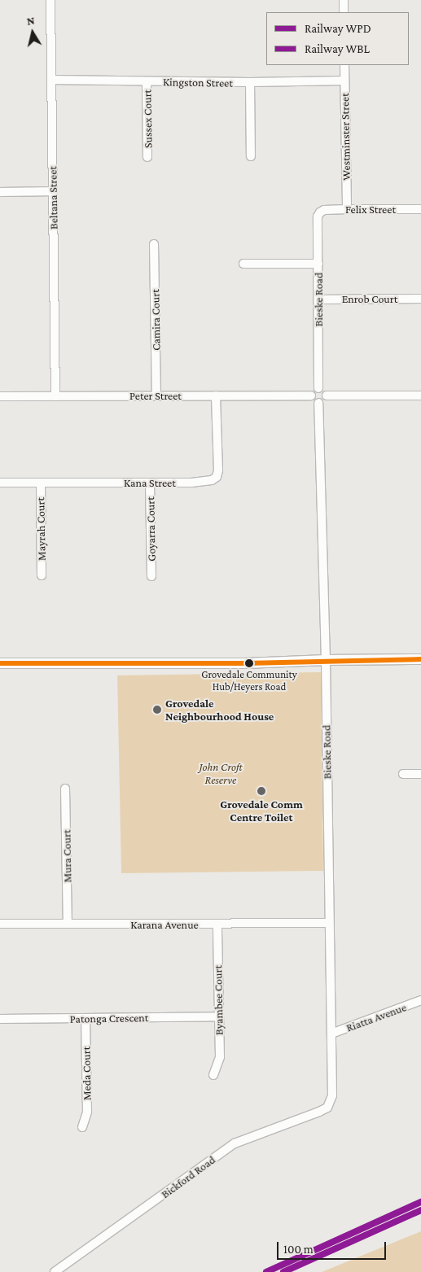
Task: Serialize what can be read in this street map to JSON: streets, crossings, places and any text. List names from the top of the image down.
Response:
{
  "streets": {
    "street": [
      "Kingston Street",
      "Sussex Court",
      "Westminster Street",
      "Beltana Street",
      "Felix Street",
      "Enrob Court",
      "Bieske Road",
      "Camira Court",
      "Peter Street",
      "Kana Street",
      "Mayrah Court",
      "Goyarra Court",
      "Mura Court",
      "Karana Avenue",
      "Byambee Court",
      "Riatta Avenue",
      "Patonga Crescent",
      "Meda Court",
      "Bickford Road"
    ]
  },
  "crossings": [
    ["Kingston Street", "Sussex Court"],
    ["Kingston Street", "Westminster Street"],
    ["Kingston Street", "Beltana Street"],
    ["Westminster Street", "Felix Street"],
    ["Beltana Street", "Peter Street"],
    ["Felix Street", "Bieske Road"],
    ["Enrob Court", "Bieske Road"],
    ["Bieske Road", "Peter Street"],
    ["Bieske Road", "Karana Avenue"],
    ["Bieske Road", "Riatta Avenue"],
    ["Bieske Road", "Bickford Road"],
    ["Camira Court", "Peter Street"],
    ["Peter Street", "Kana Street"],
    ["Kana Street", "Mayrah Court"],
    ["Kana Street", "Goyarra Court"],
    ["Mura Court", "Karana Avenue"],
    ["Karana Avenue", "Byambee Court"],
    ["Byambee Court", "Patonga Crescent"],
    ["Patonga Crescent", "Meda Court"]
  ],
  "parks": ["John Croft Reserve"],
  "places": ["Grovedale Community Hub/Heyers Road", "Grovedale Neighbourhood House", "Grovedale Comm Centre Toilet"],
  "lines": ["rail line WPD", "rail line WBL"],
  "legend": ["Railway WPD", "Railway WBL"],
  "scale_bar": "100 m",
  "north": "top"
}
